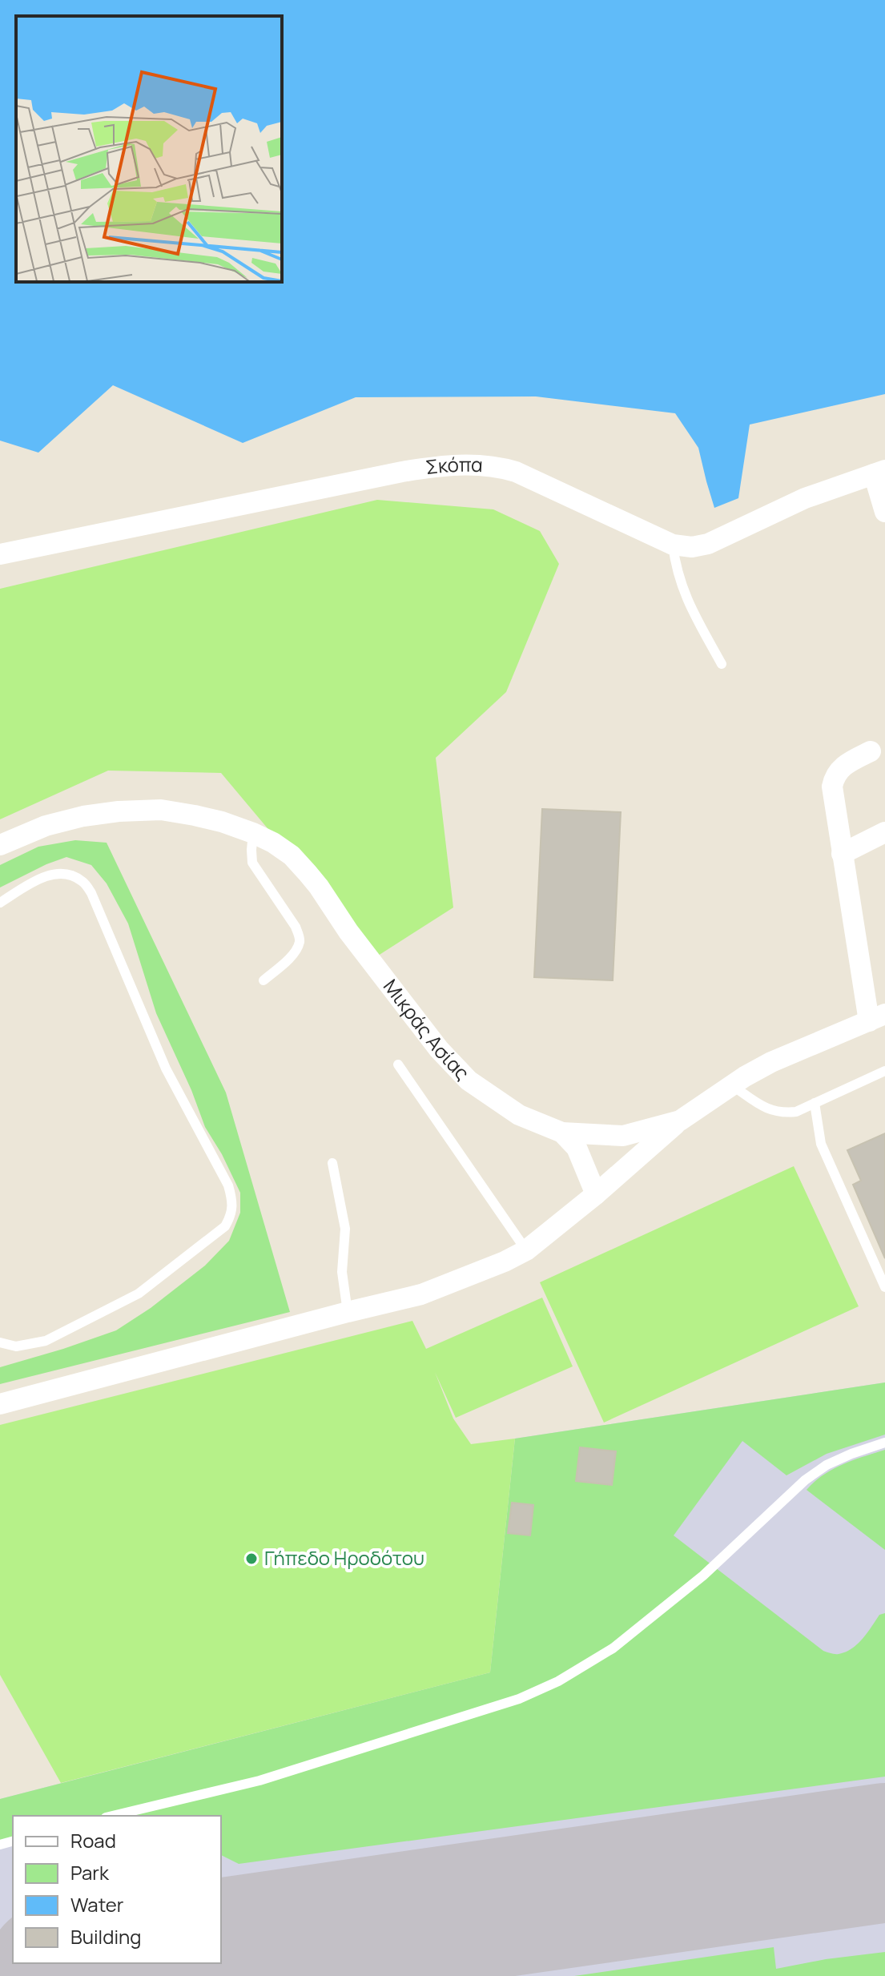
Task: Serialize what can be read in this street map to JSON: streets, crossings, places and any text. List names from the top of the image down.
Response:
{
  "streets": {
    "street": ["Σκόπα", "Μικράς Ασίας"]
  },
  "places": ["Γήπεδο Ηροδότου"],
  "legend": [
    "Road",
    "Park",
    "Water",
    "Building"
  ]
}
